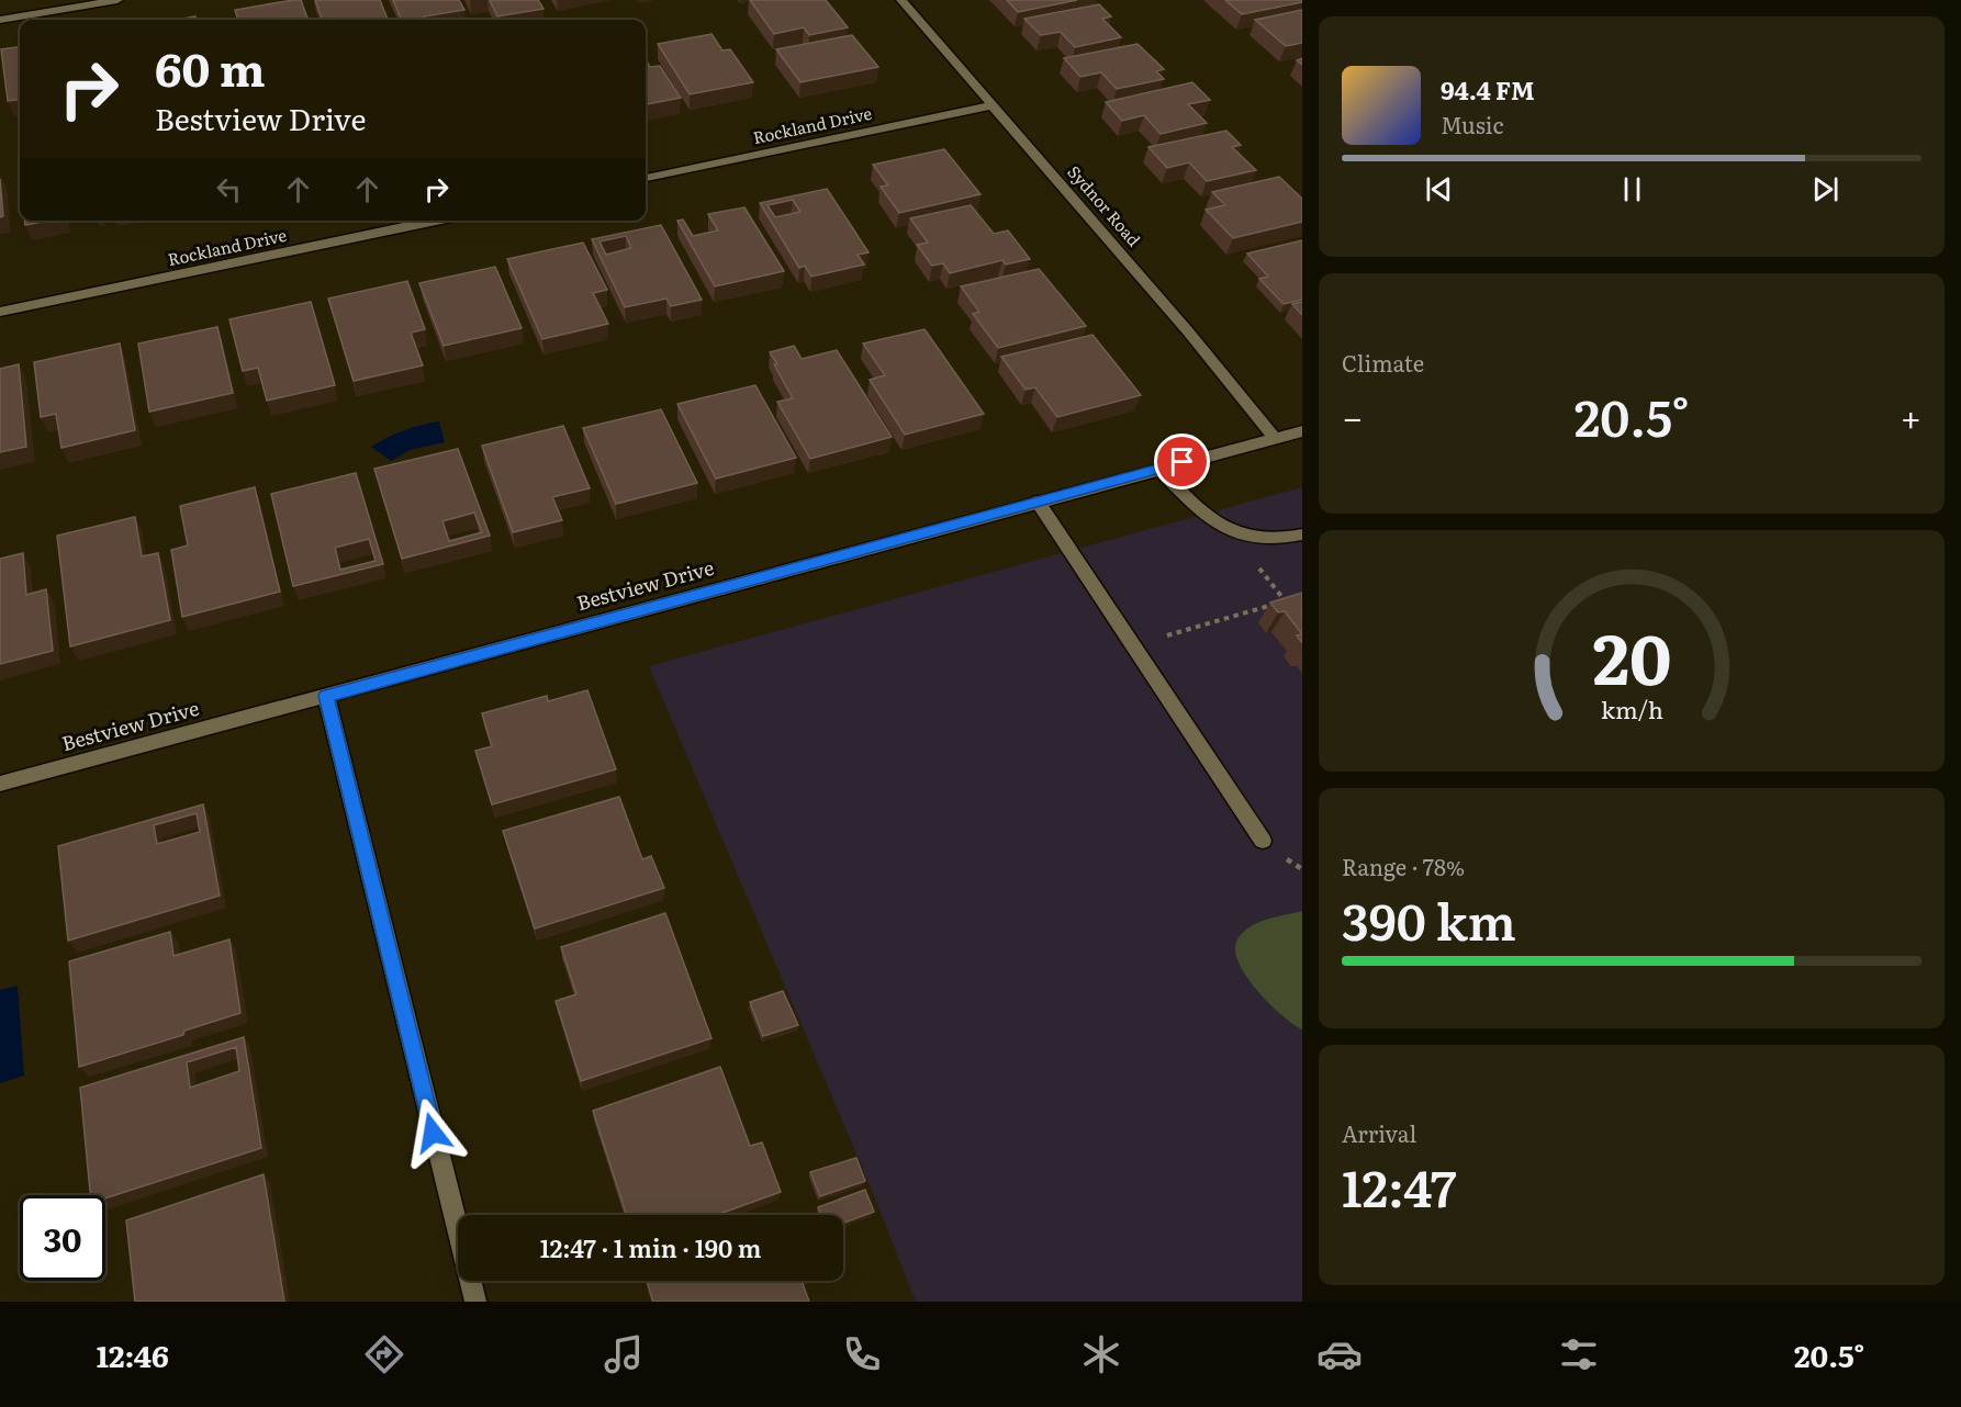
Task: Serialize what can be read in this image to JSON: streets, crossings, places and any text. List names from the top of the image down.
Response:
{
  "streets": {
    "street": ["Rockland Drive", "Sydnor Road", "Bestview Drive"]
  },
  "crossings": [
    ["Rockland Drive", "Sydnor Road"],
    ["Sydnor Road", "Bestview Drive"]
  ],
  "page": {
    "turn": ["60 m", "Bestview Drive"],
    "song": ["94.4 FM", "Music"],
    "tile": [
      "Climate",
      ["Range · 78%", "390 km"],
      ["Arrival", "12:47"]
    ],
    "heat": ["−", "20.5°", "+"],
    "limit": "30",
    "trip": "12:47 · 1 min · 190 m",
    "tabs": ["12:46", "20.5°"],
    "gauge": ["20", "km/h"]
  }
}
